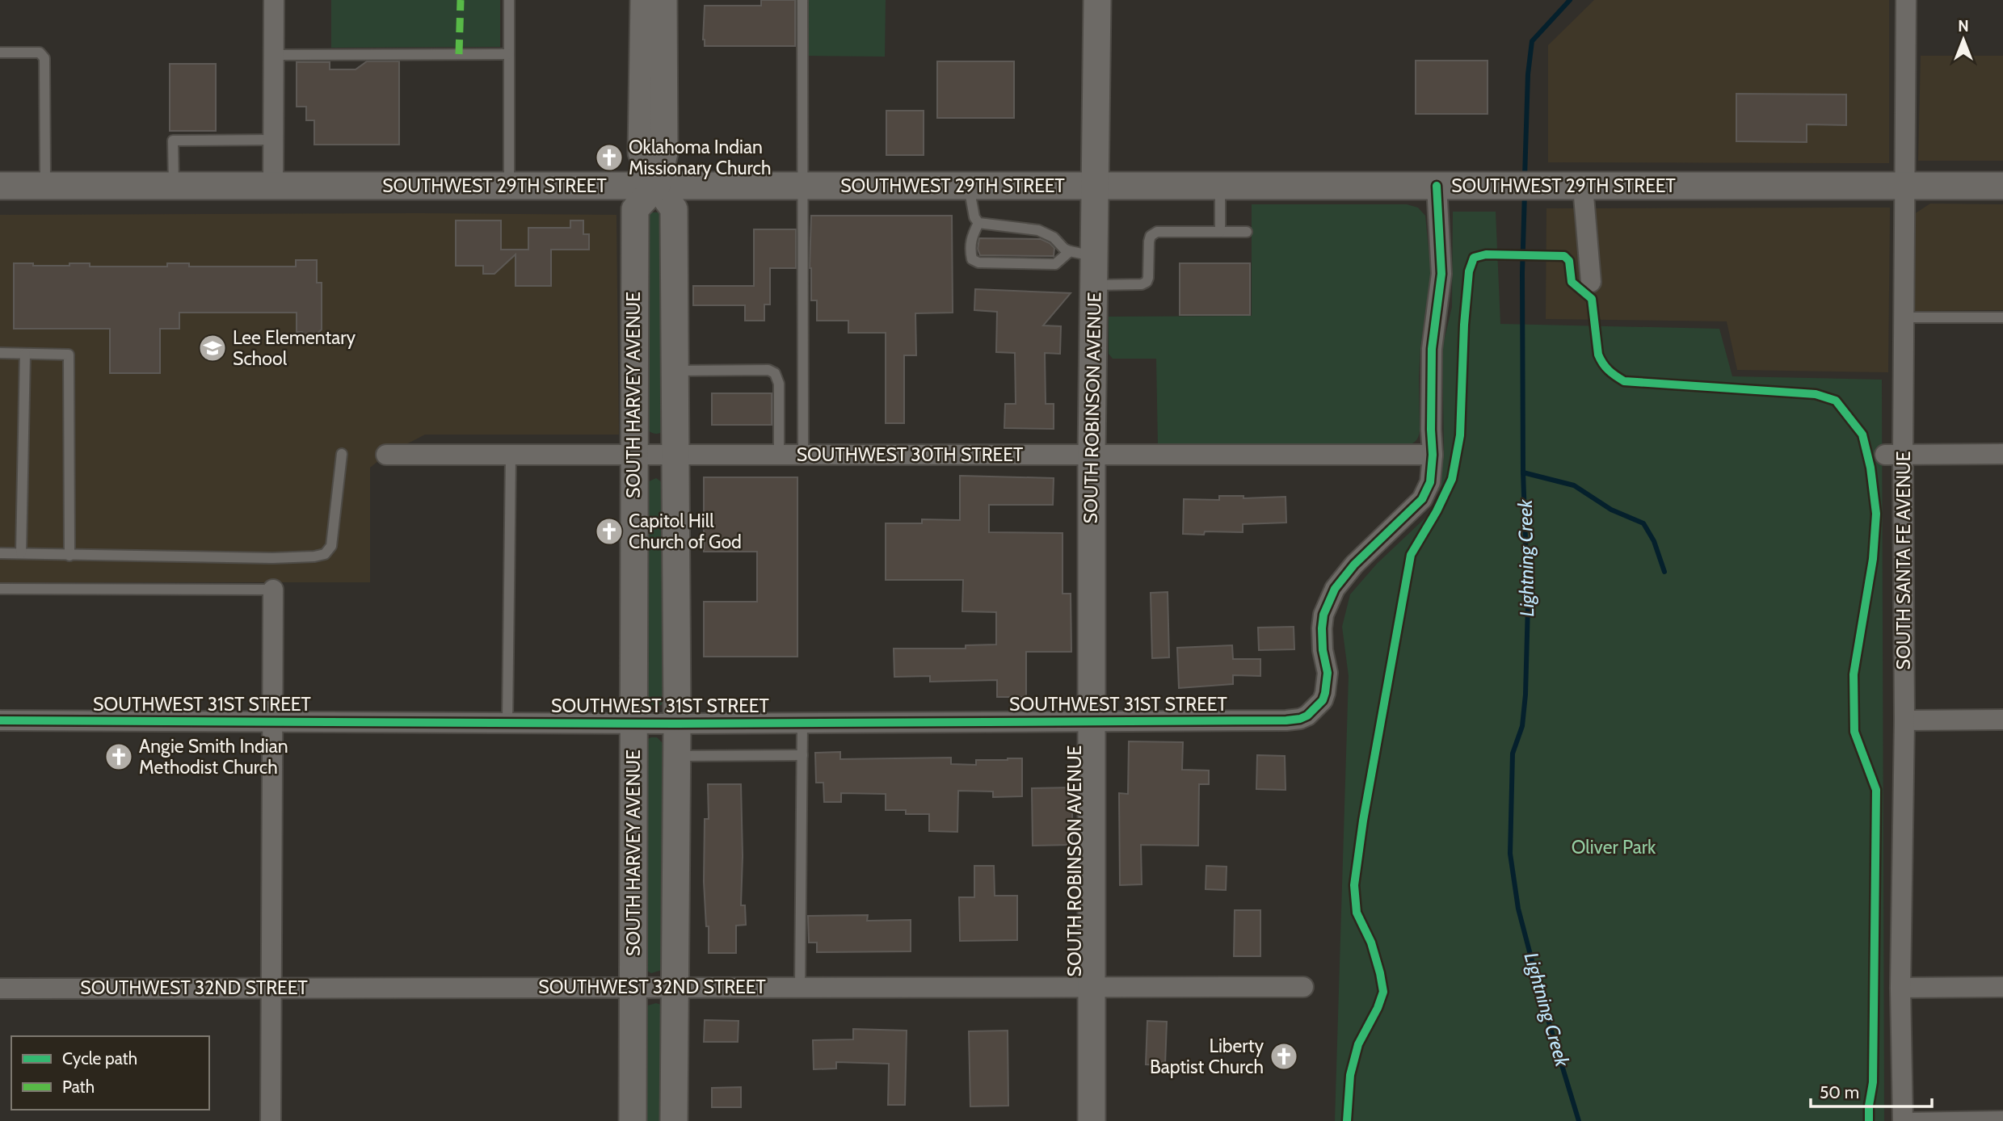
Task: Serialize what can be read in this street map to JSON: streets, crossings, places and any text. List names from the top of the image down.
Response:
{
  "streets": {
    "street": [
      "SOUTHWEST 29TH STREET",
      "SOUTH HARVEY AVENUE",
      "SOUTH ROBINSON AVENUE",
      "SOUTHWEST 30TH STREET",
      "SOUTH SANTA FE AVENUE",
      "SOUTHWEST 31ST STREET",
      "SOUTHWEST 32ND STREET"
    ]
  },
  "crossings": [
    ["SOUTHWEST 29TH STREET", "SOUTH HARVEY AVENUE"],
    ["SOUTHWEST 29TH STREET", "SOUTH ROBINSON AVENUE"],
    ["SOUTHWEST 29TH STREET", "SOUTH SANTA FE AVENUE"],
    ["SOUTH HARVEY AVENUE", "SOUTHWEST 30TH STREET"],
    ["SOUTH HARVEY AVENUE", "SOUTHWEST 31ST STREET"],
    ["SOUTH HARVEY AVENUE", "SOUTHWEST 32ND STREET"],
    ["SOUTH ROBINSON AVENUE", "SOUTHWEST 30TH STREET"],
    ["SOUTH ROBINSON AVENUE", "SOUTHWEST 31ST STREET"],
    ["SOUTH ROBINSON AVENUE", "SOUTHWEST 32ND STREET"],
    ["SOUTHWEST 30TH STREET", "SOUTHWEST 31ST STREET"]
  ],
  "water": ["Lightning Creek"],
  "parks": ["Oliver Park"],
  "places": {
    "church": [
      "Oklahoma Indian Missionary Church",
      "Capitol Hill Church of God",
      "Angie Smith Indian Methodist Church",
      "Liberty Baptist Church"
    ],
    "school or university": ["Lee Elementary School"]
  },
  "legend": ["Cycle path", "Path"],
  "scale_bar": "50 m",
  "north": "top"
}
